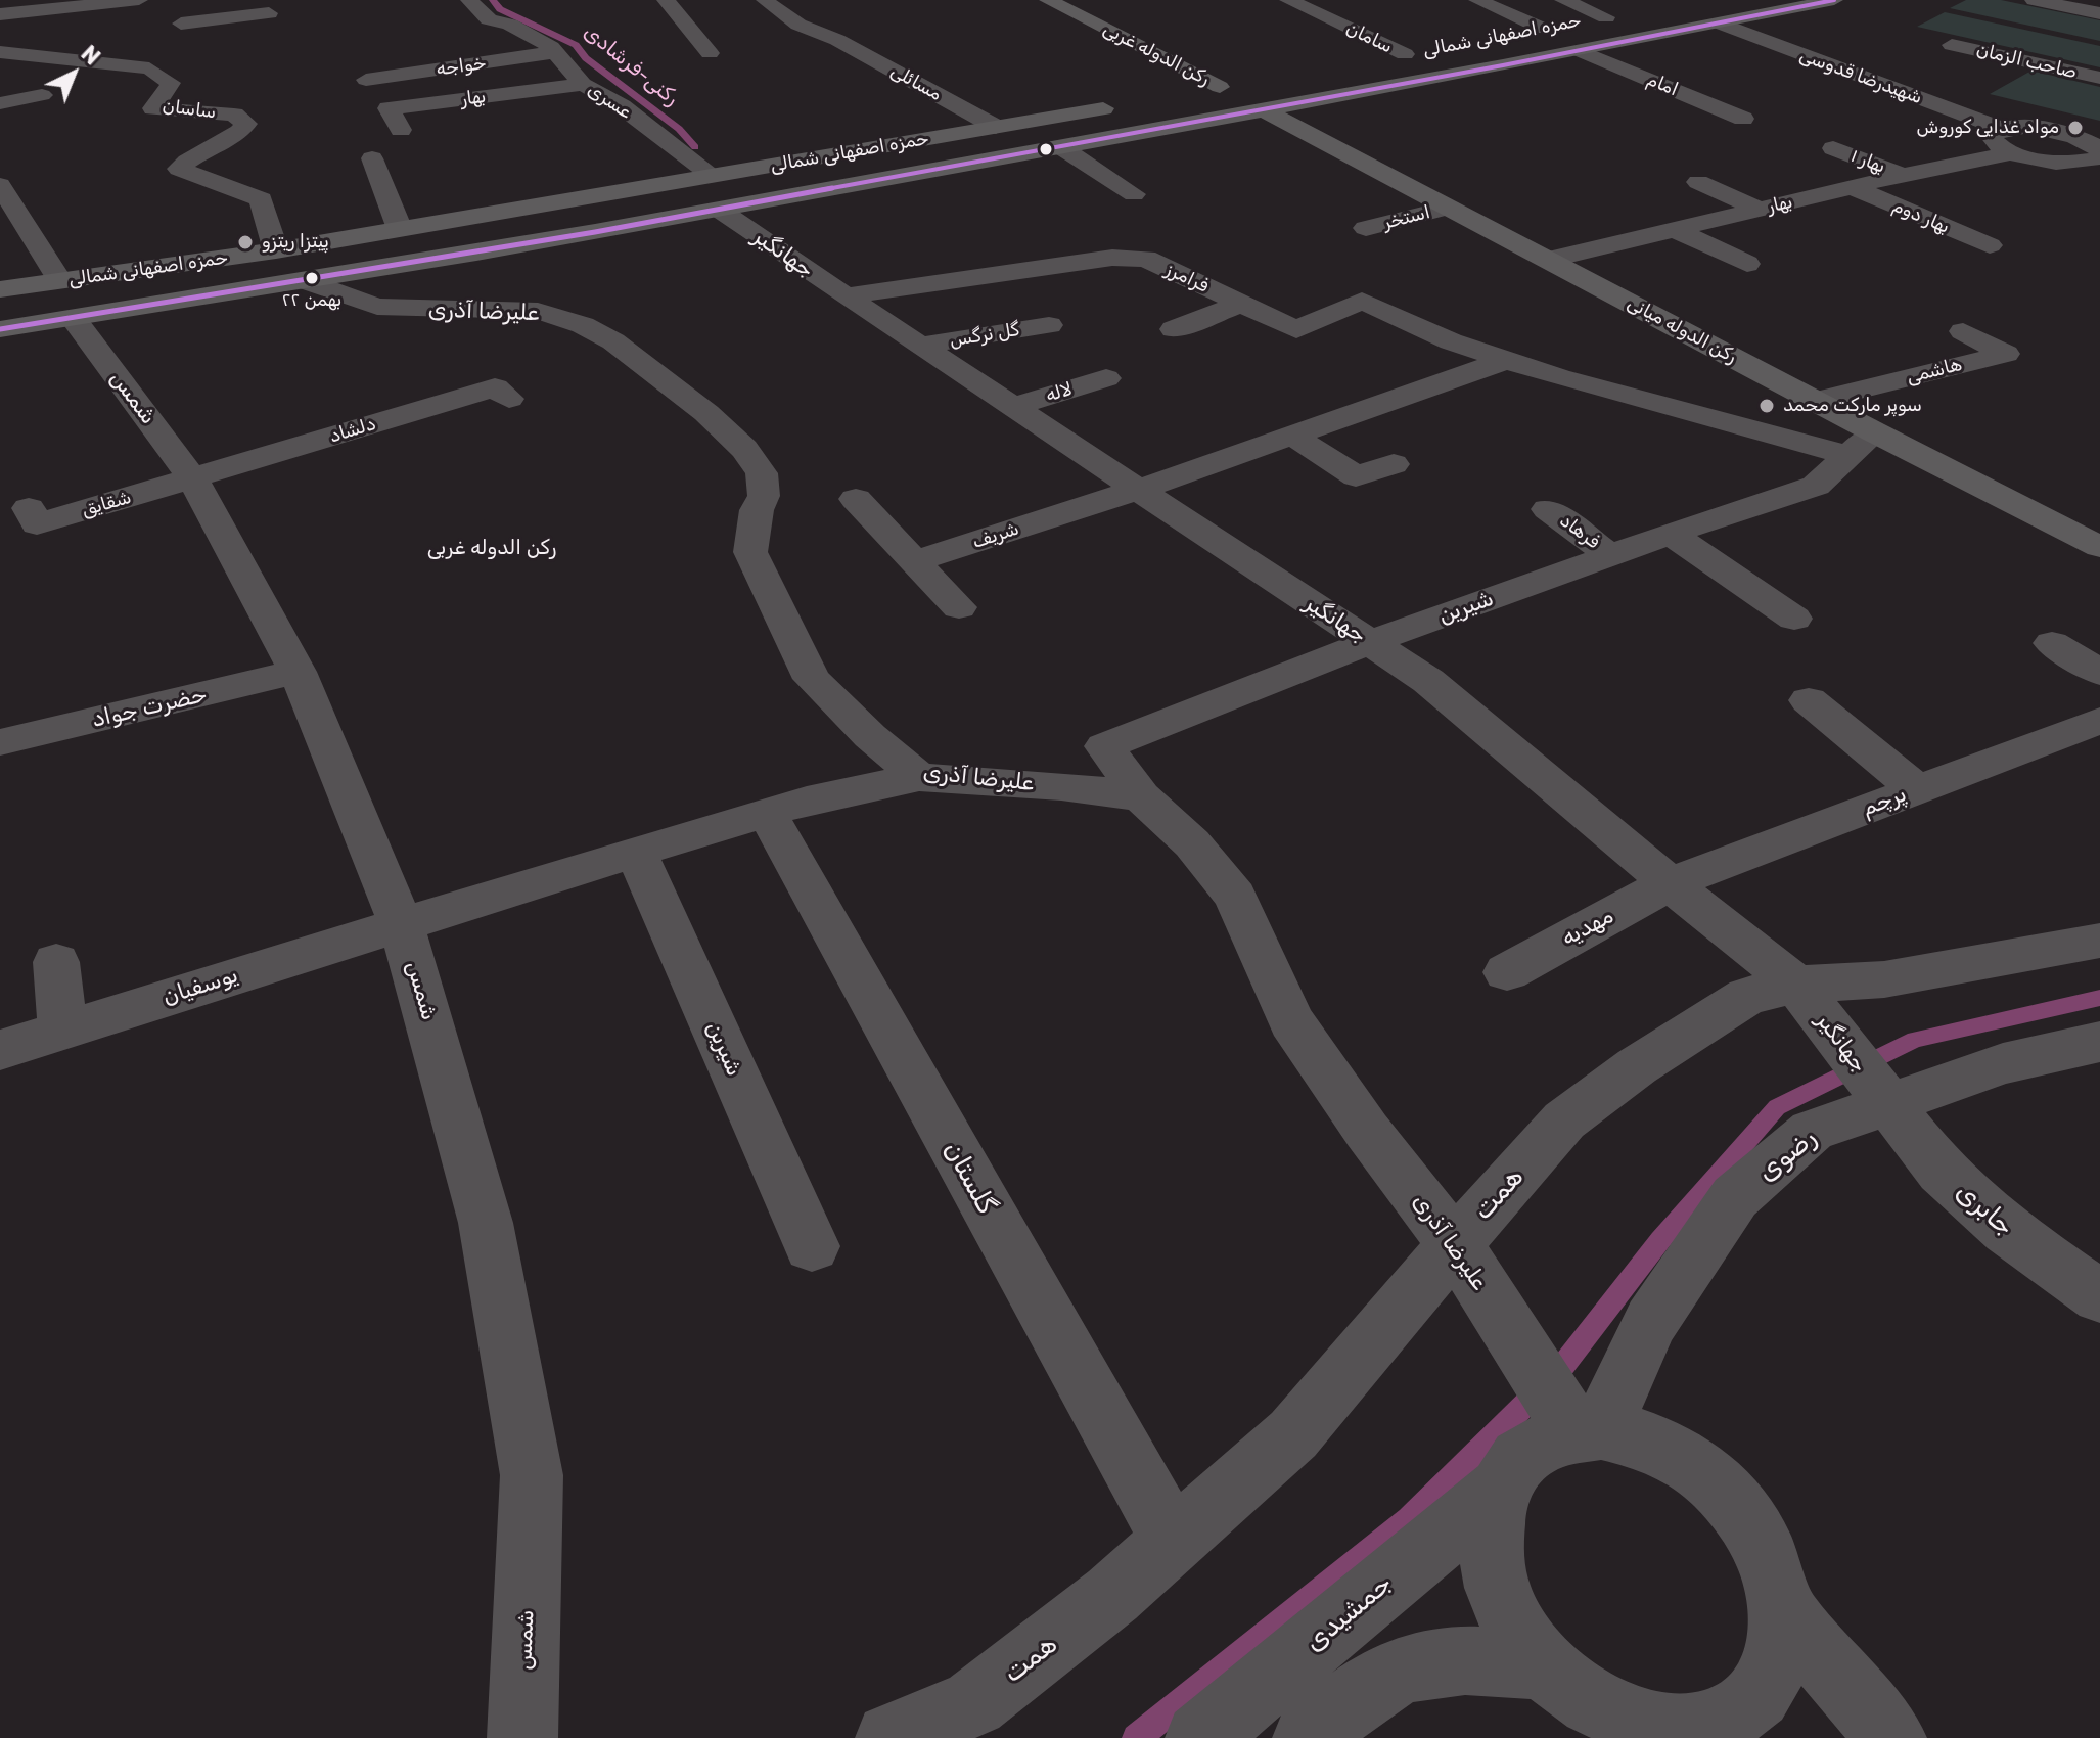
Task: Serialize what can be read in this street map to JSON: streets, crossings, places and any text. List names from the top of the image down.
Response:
{
  "streets": {
    "main road": ["حمزه اصفهانی شمالی", "رکن الدوله غربی", "رکن الدوله میانی"],
    "street": [
      "سامان",
      "صاحب الزمان",
      "خواجه",
      "شهیدرضا قدوسی",
      "مسائلی",
      "امام",
      "بهار",
      "عسری",
      "ساسان",
      "بهار ۱",
      "بهار دوم",
      "استخر",
      "جهانگیر",
      "فرامرز",
      "علیرضا آذری",
      "گل نرگس",
      "هاشمی",
      "لاله",
      "شمس",
      "دلشاد",
      "شقایق",
      "فرهاد",
      "شریف",
      "شیرین",
      "حضرت جواد",
      "پرچم",
      "مهدیه",
      "یوسفیان",
      "رضوی",
      "گلستان",
      "همت",
      "جابری",
      "جمشیدی"
    ]
  },
  "crossings": [
    ["حمزه اصفهانی شمالی", "سامان"],
    ["حمزه اصفهانی شمالی", "شهیدرضا قدوسی"],
    ["حمزه اصفهانی شمالی", "مسائلی"],
    ["حمزه اصفهانی شمالی", "امام"],
    ["حمزه اصفهانی شمالی", "عسری"],
    ["حمزه اصفهانی شمالی", "ساسان"],
    ["حمزه اصفهانی شمالی", "جهانگیر"],
    ["حمزه اصفهانی شمالی", "علیرضا آذری"],
    ["حمزه اصفهانی شمالی", "رکن الدوله میانی"],
    ["حمزه اصفهانی شمالی", "شمس"],
    ["خواجه", "عسری"],
    ["بهار", "عسری"],
    ["بهار", "بهار ۱"],
    ["بهار", "بهار دوم"],
    ["بهار", "رکن الدوله میانی"],
    ["عسری", "جهانگیر"],
    ["استخر", "رکن الدوله میانی"],
    ["جهانگیر", "فرامرز"],
    ["جهانگیر", "گل نرگس"],
    ["جهانگیر", "لاله"],
    ["جهانگیر", "شریف"],
    ["جهانگیر", "شیرین"],
    ["جهانگیر", "پرچم"],
    ["جهانگیر", "مهدیه"],
    ["جهانگیر", "رضوی"],
    ["جهانگیر", "همت"],
    ["جهانگیر", "جابری"],
    ["فرامرز", "رکن الدوله میانی"],
    ["فرامرز", "شیرین"],
    ["علیرضا آذری", "شیرین"],
    ["علیرضا آذری", "رضوی"],
    ["علیرضا آذری", "همت"],
    ["رکن الدوله میانی", "هاشمی"],
    ["رکن الدوله میانی", "شیرین"],
    ["شمس", "دلشاد"],
    ["شمس", "شقایق"],
    ["شمس", "حضرت جواد"],
    ["شمس", "یوسفیان"],
    ["دلشاد", "شقایق"],
    ["فرهاد", "شیرین"],
    ["پرچم", "مهدیه"],
    ["رضوی", "جابری"],
    ["گلستان", "همت"]
  ],
  "districts": ["رکن الدوله غربی"],
  "water": ["رکنی-فرشادی"],
  "places": [
    "مواد غذایی کوروش",
    "پیتزا ریتزو",
    "۲۲ بهمن",
    "سوپر مارکت محمد"
  ],
  "north": "top right"
}
